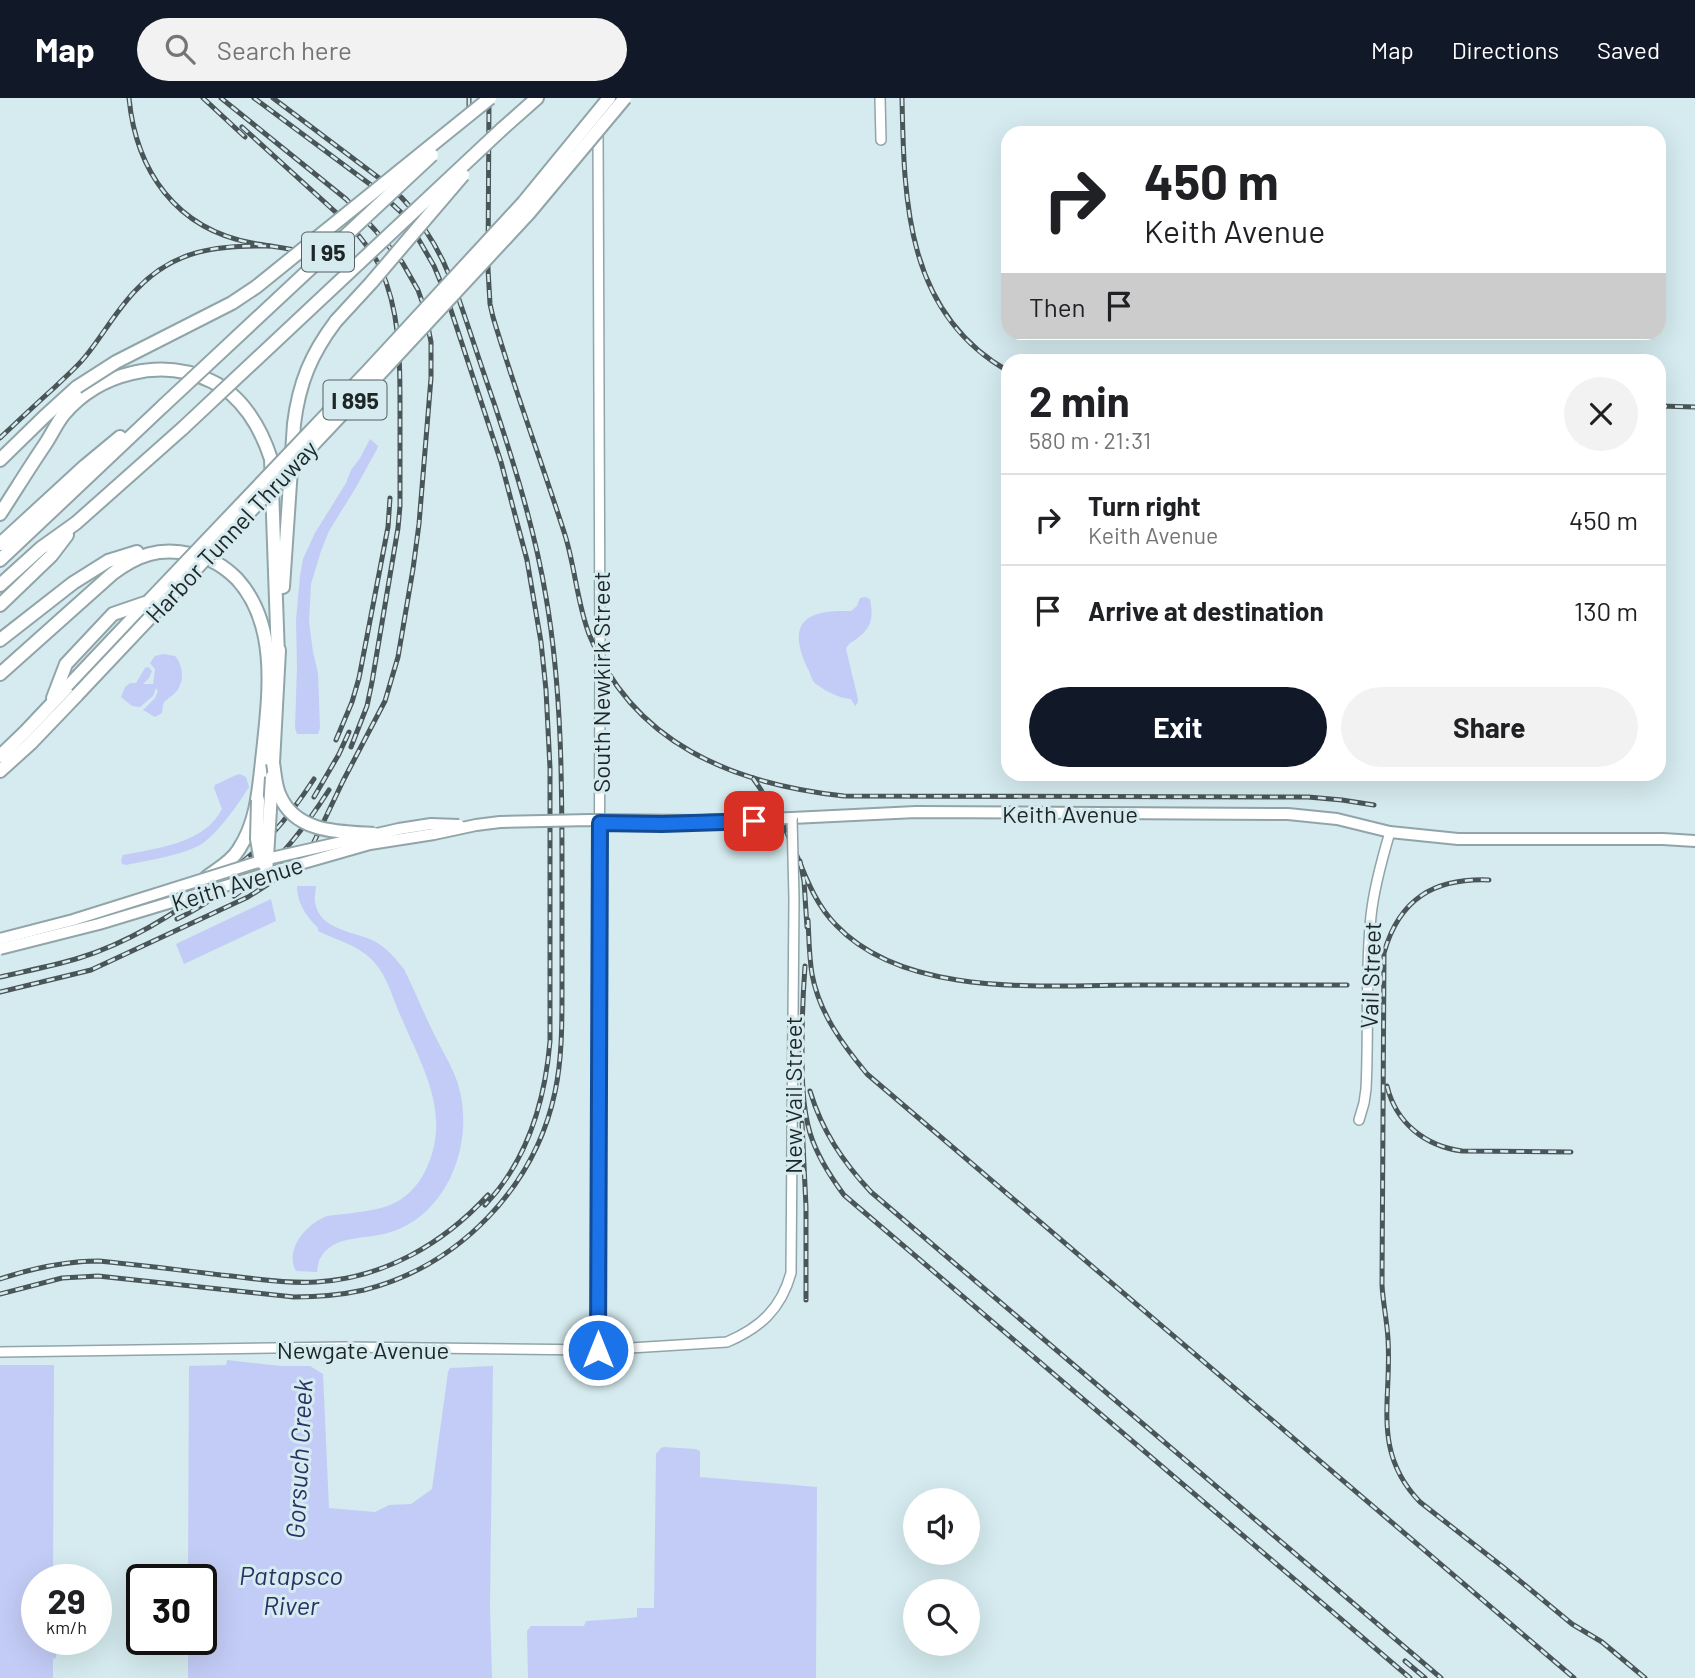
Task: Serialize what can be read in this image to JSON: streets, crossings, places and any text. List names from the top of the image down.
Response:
{
  "streets": {
    "highway": ["I 95", "I 895", "Harbor Tunnel Thruway"],
    "main road": ["Keith Avenue"],
    "street": [
      "South Newkirk Street",
      "Vail Street",
      "New Vail Street",
      "Newgate Avenue"
    ]
  },
  "crossings": [
    ["South Newkirk Street", "Newgate Avenue"],
    ["Keith Avenue", "Vail Street"],
    ["Keith Avenue", "New Vail Street"],
    ["New Vail Street", "Newgate Avenue"]
  ],
  "water": ["Gorsuch Creek", "Patapsco River"],
  "page": {
    "header": "Map",
    "search": "Search here",
    "nav": ["Map", "Directions", "Saved"],
    "turn": ["450 m", "Keith Avenue"],
    "then": "Then",
    "heading": ["2 min", "580 m · 21:31"],
    "list": [
      {
        "name": "Turn right",
        "note": "Keith Avenue",
        "value": "450 m"
      },
      {
        "name": "Arrive at destination",
        "value": "130 m"
      }
    ],
    "buttons": ["Exit", "Share"],
    "speed": "29 km/h",
    "limit": "30"
  }
}
